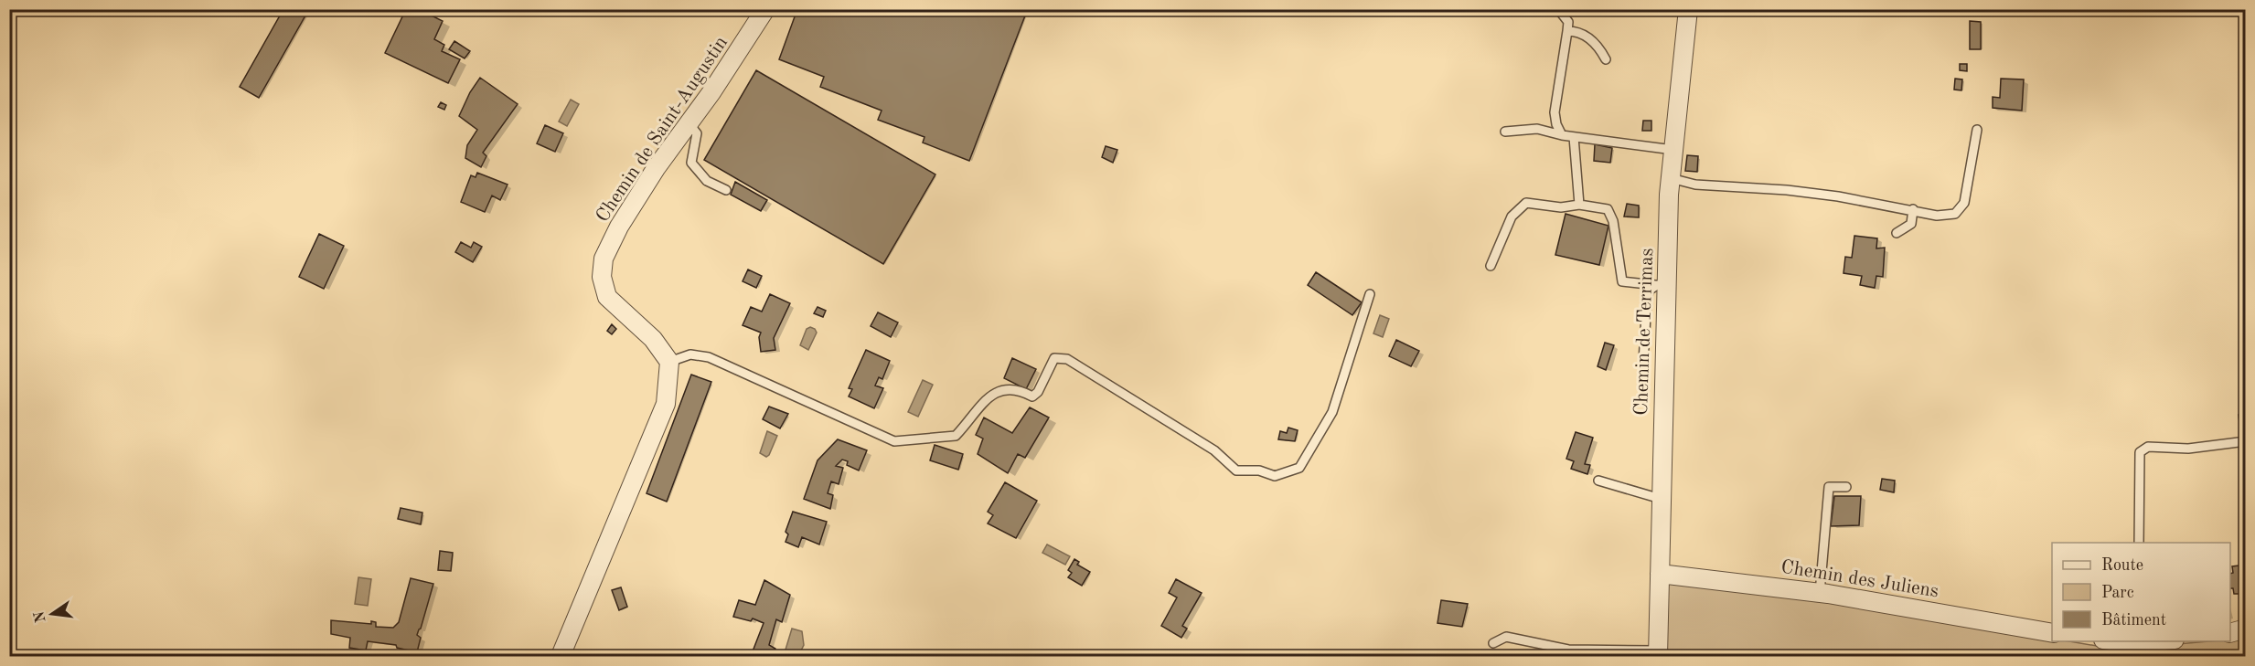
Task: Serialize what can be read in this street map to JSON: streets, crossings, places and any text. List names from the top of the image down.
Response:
{
  "streets": {
    "street": ["Chemin de Saint-Augustin", "Chemin de Terrimas", "Chemin des Juliens"]
  },
  "crossings": [
    ["Chemin de Terrimas", "Chemin des Juliens"]
  ],
  "legend": ["Route", "Parc", "Bâtiment"],
  "north": "left"
}
